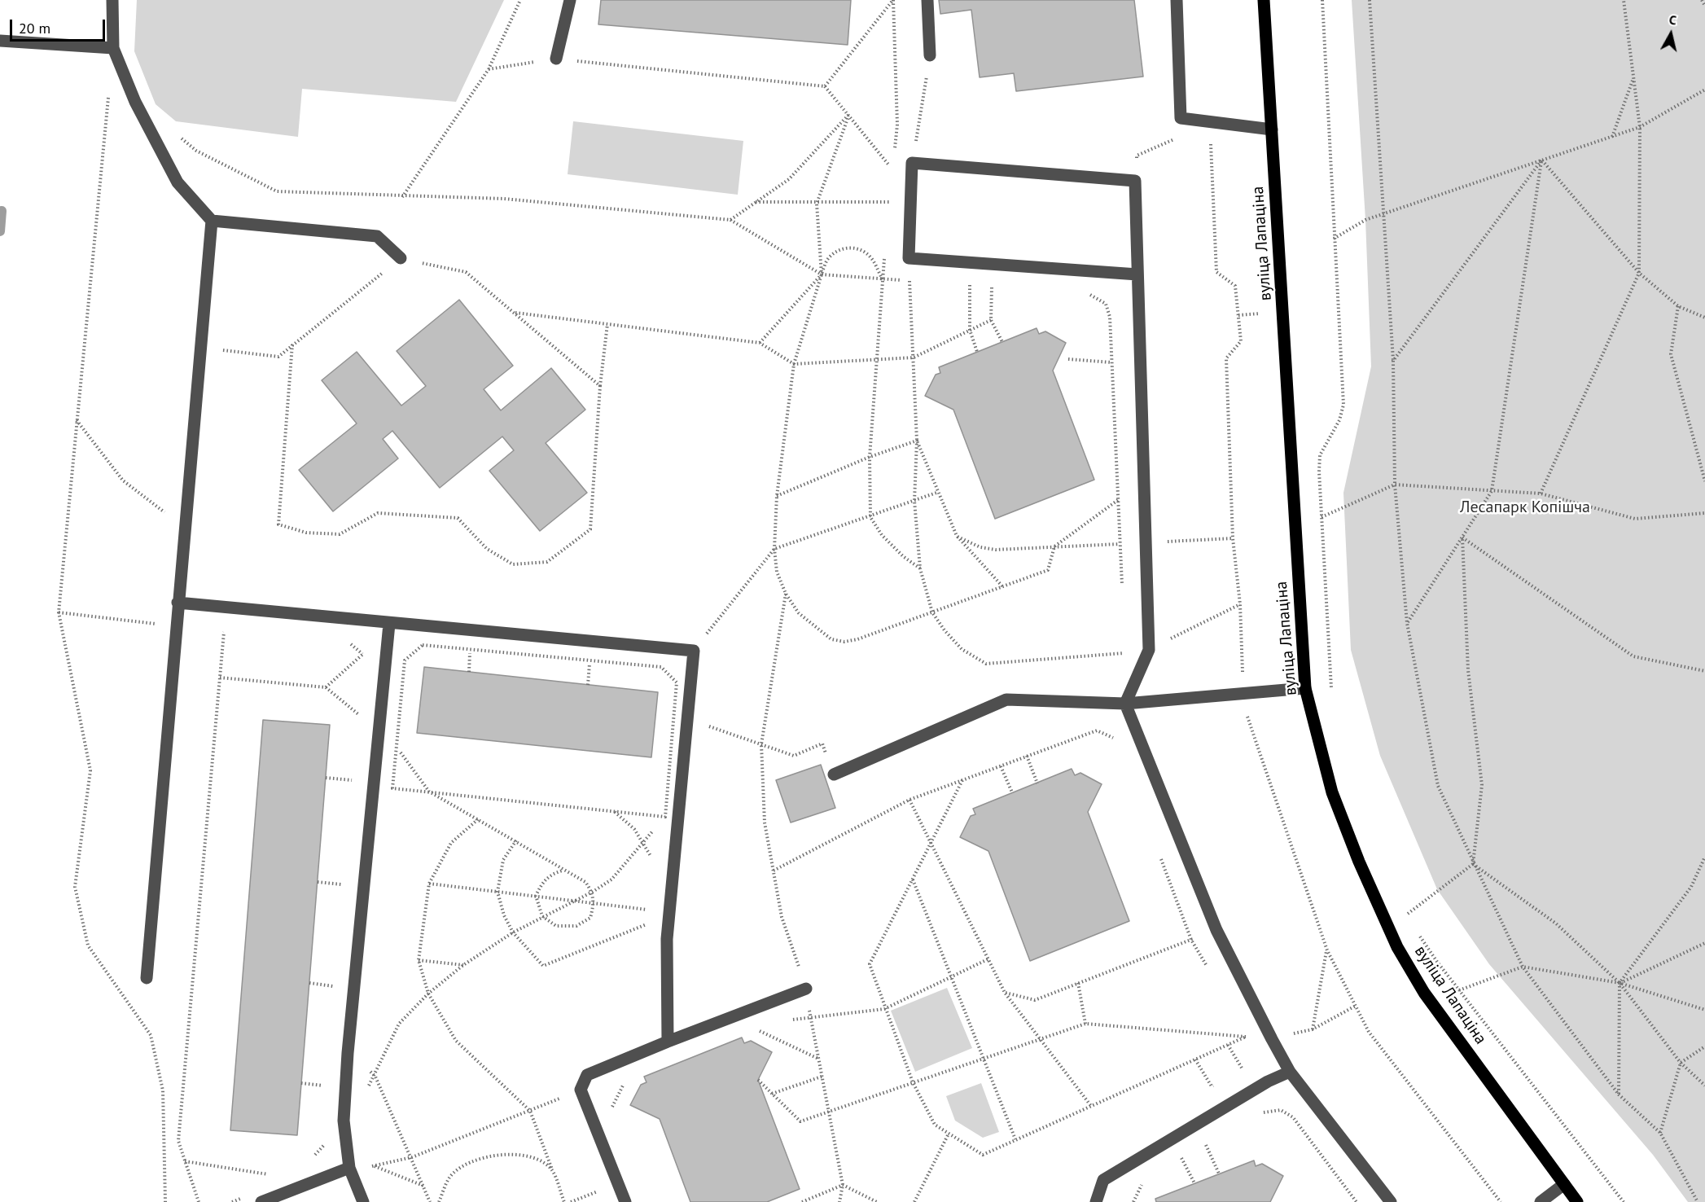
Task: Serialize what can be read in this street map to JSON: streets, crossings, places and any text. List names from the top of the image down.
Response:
{
  "streets": {
    "main road": ["вуліца Лапаціна"]
  },
  "parks": ["Лесапарк Копішча"],
  "scale_bar": "20 m",
  "north": "top"
}
